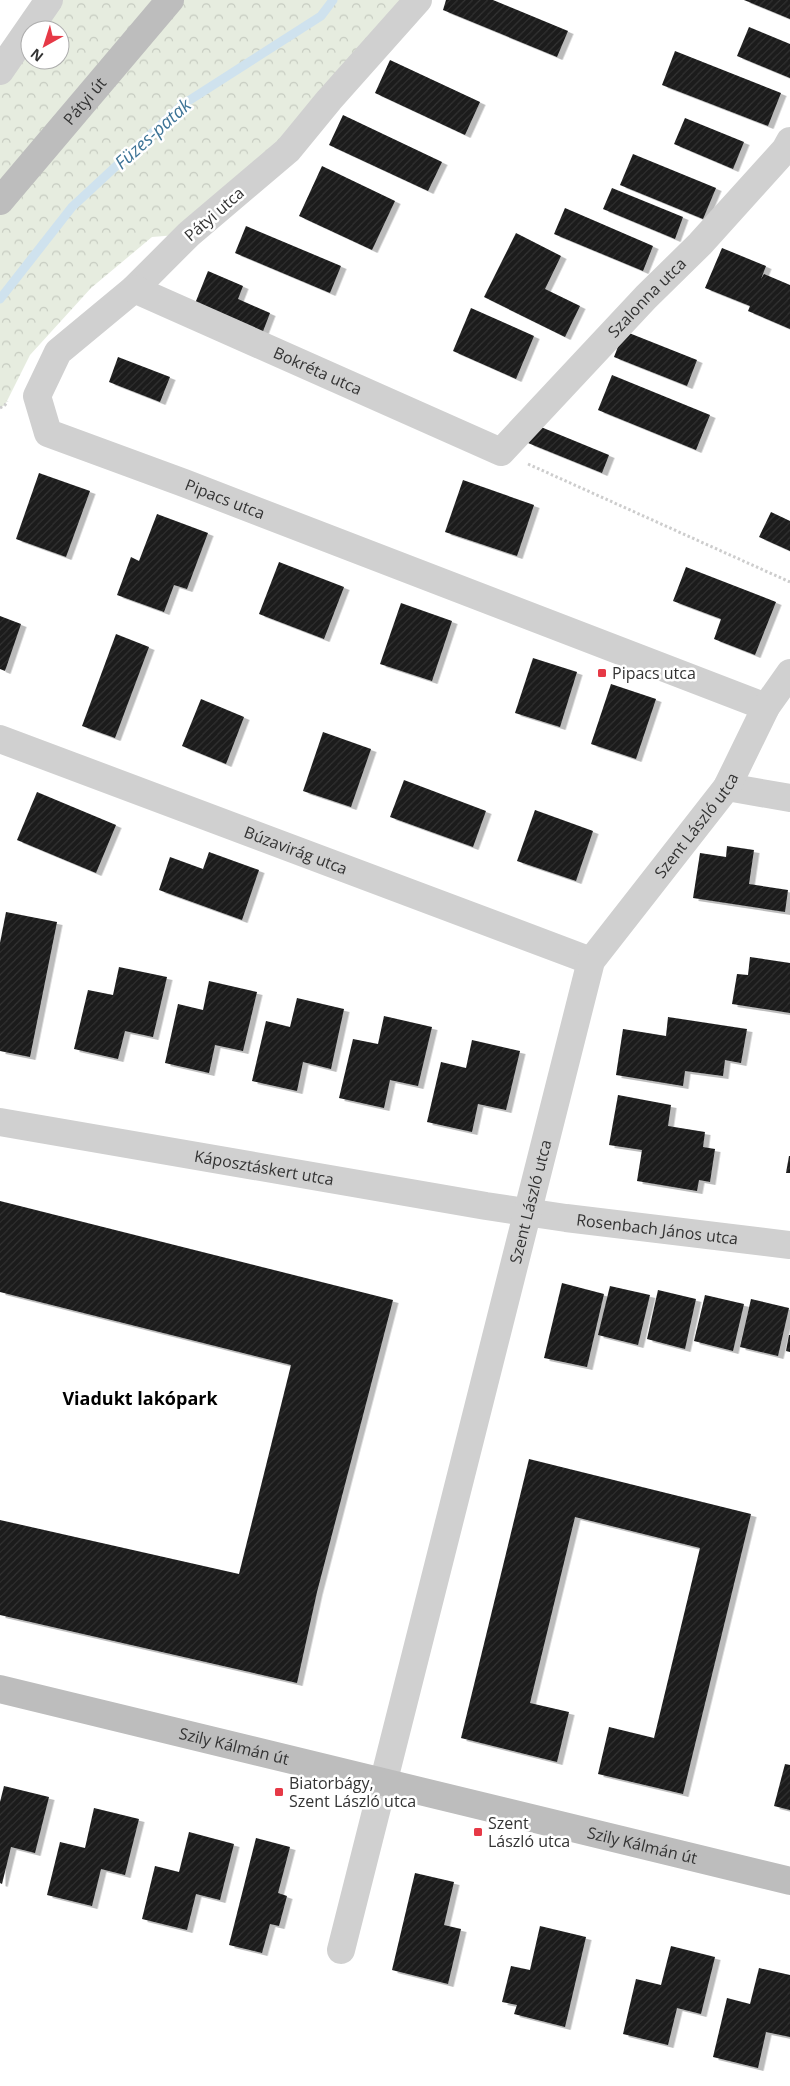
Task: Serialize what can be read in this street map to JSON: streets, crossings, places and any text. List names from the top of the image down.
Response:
{
  "streets": {
    "street": [
      "Pátyi út",
      "Pátyi utca",
      "Szalonna utca",
      "Bokréta utca",
      "Pipacs utca",
      "Szent László utca",
      "Búzavirág utca",
      "Káposztáskert utca",
      "Rosenbach János utca",
      "Szily Kálmán út"
    ]
  },
  "crossings": [
    ["Pátyi utca", "Bokréta utca"],
    ["Pátyi utca", "Pipacs utca"],
    ["Szalonna utca", "Bokréta utca"],
    ["Pipacs utca", "Szent László utca"],
    ["Szent László utca", "Búzavirág utca"],
    ["Szent László utca", "Káposztáskert utca"],
    ["Szent László utca", "Rosenbach János utca"],
    ["Szent László utca", "Szily Kálmán út"],
    ["Káposztáskert utca", "Rosenbach János utca"]
  ],
  "districts": ["Viadukt lakópark"],
  "water": ["Füzes-patak"],
  "places": {
    "transit": ["Pipacs utca", "Biatorbágy, Szent László utca", "Szent László utca"]
  },
  "north": "bottom left"
}
